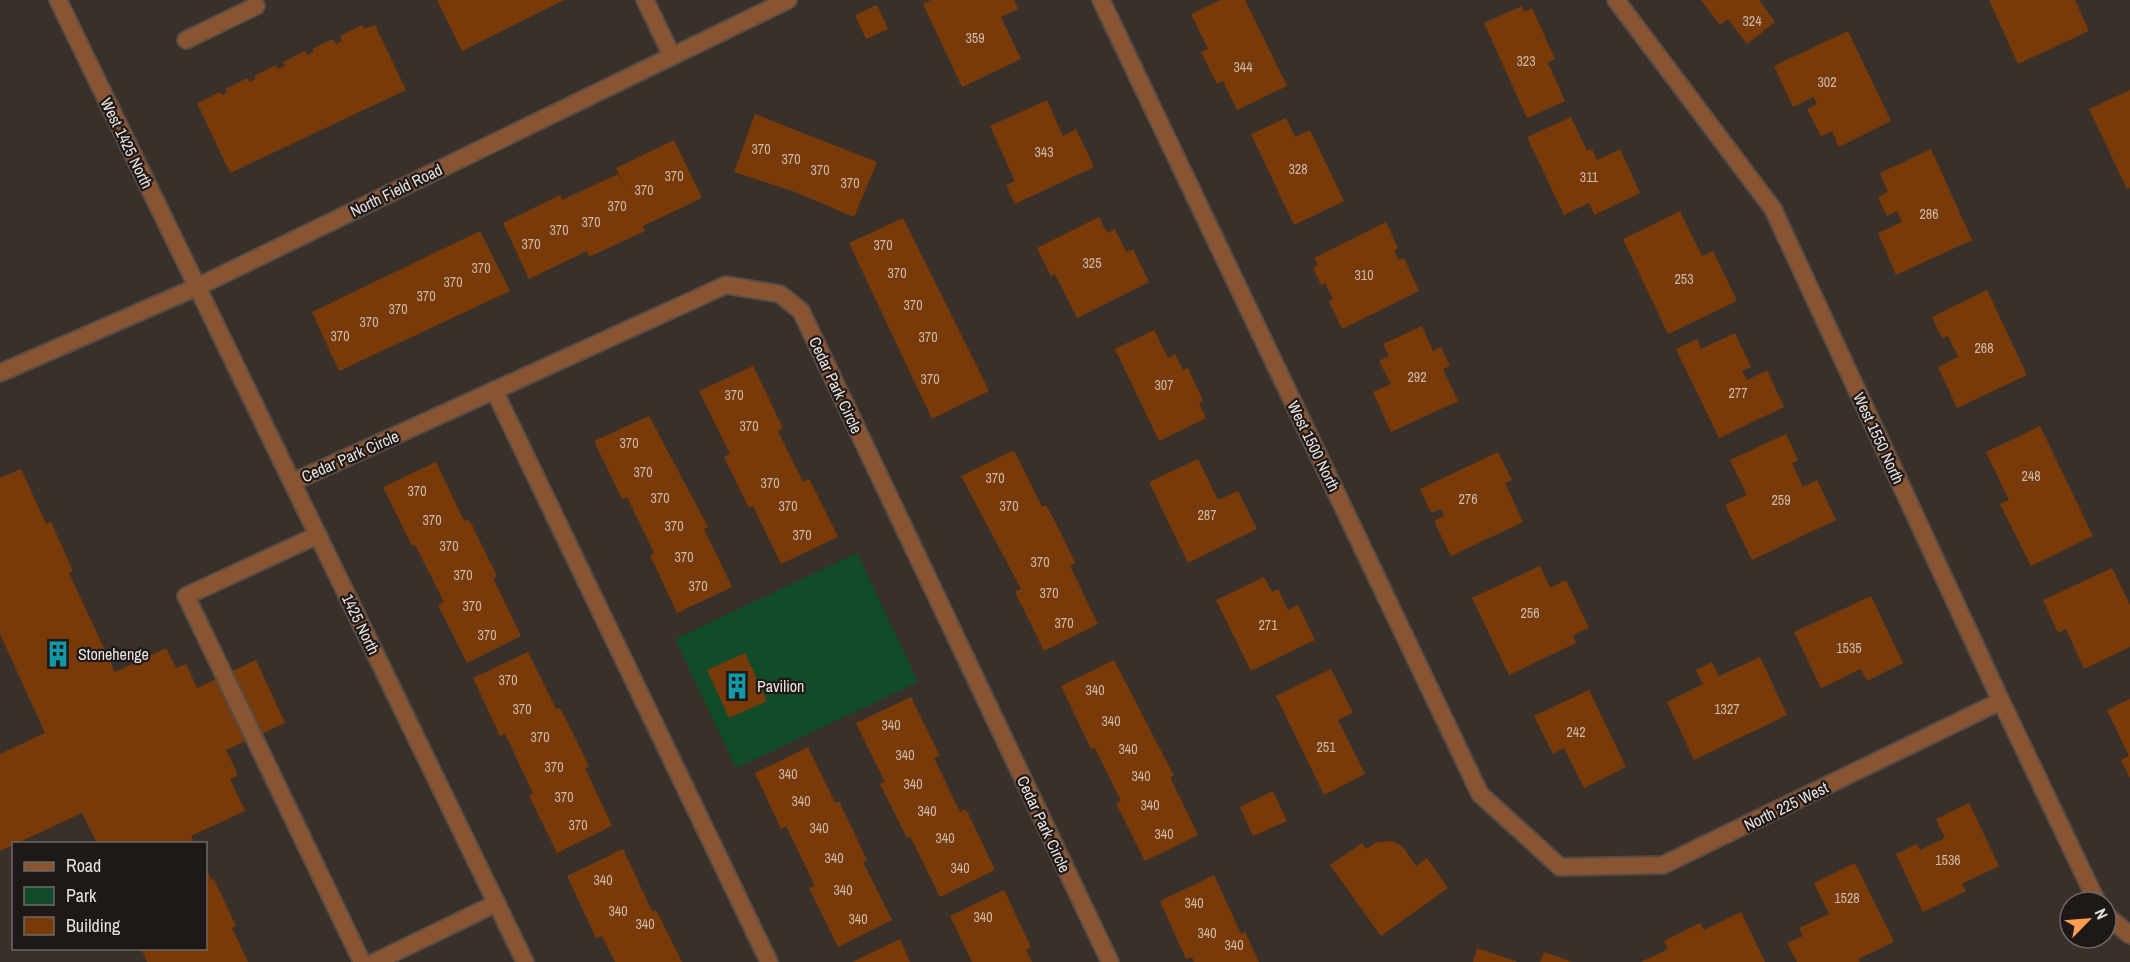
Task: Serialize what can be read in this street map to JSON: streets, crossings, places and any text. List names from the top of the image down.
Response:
{
  "streets": {
    "street": [
      "West 1425 North",
      "North Field Road",
      "Cedar Park Circle",
      "West 1550 North",
      "West 1500 North",
      "1425 North",
      "North 225 West"
    ]
  },
  "crossings": [
    ["West 1425 North", "North Field Road"],
    ["West 1425 North", "1425 North"],
    ["North Field Road", "1425 North"],
    ["Cedar Park Circle", "1425 North"],
    ["West 1550 North", "North 225 West"],
    ["West 1500 North", "North 225 West"]
  ],
  "places": {
    "building": ["Stonehenge", "Pavilion"]
  },
  "house_numbers": [
    "324",
    "359",
    "323",
    "344",
    "302",
    "370",
    "343",
    "370",
    "328",
    "370",
    "370",
    "311",
    "370",
    "370",
    "370",
    "286",
    "370",
    "370",
    "370",
    "370",
    "325",
    "370",
    "370",
    "310",
    "253",
    "370",
    "370",
    "370",
    "370",
    "370",
    "370",
    "370",
    "268",
    "292",
    "370",
    "307",
    "277",
    "370",
    "370",
    "370",
    "370",
    "248",
    "370",
    "370",
    "370",
    "370",
    "276",
    "259",
    "370",
    "370",
    "287",
    "370",
    "370",
    "370",
    "370",
    "370",
    "370",
    "370",
    "370",
    "370",
    "370",
    "256",
    "370",
    "271",
    "370",
    "1535",
    "370",
    "340",
    "370",
    "1327",
    "340",
    "340",
    "242",
    "370",
    "251",
    "340",
    "340",
    "370",
    "340",
    "340",
    "340",
    "370",
    "340",
    "340",
    "340",
    "370",
    "340",
    "340",
    "340",
    "340",
    "1536",
    "340",
    "340",
    "340",
    "1528",
    "340",
    "340",
    "340",
    "340",
    "340",
    "340",
    "340"
  ],
  "legend": ["Road", "Park", "Building"],
  "north": "top right"
}
